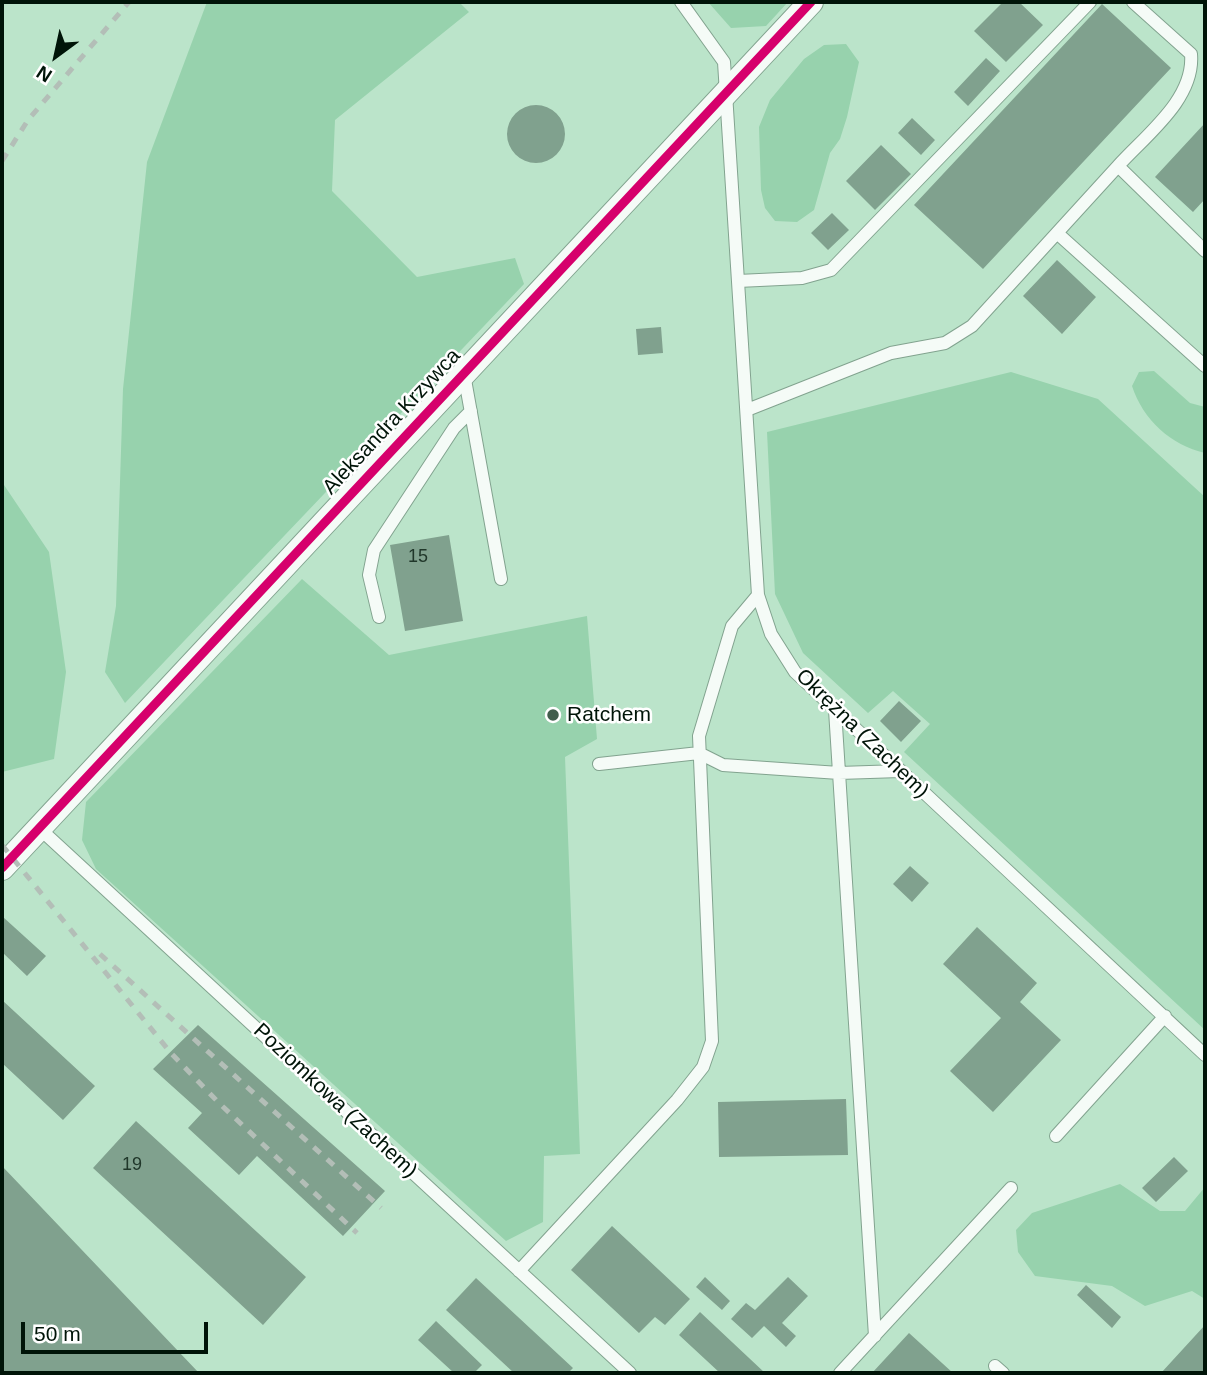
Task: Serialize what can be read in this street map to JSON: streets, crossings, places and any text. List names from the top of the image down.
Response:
{
  "streets": {
    "street": ["Aleksandra Krzywca"],
    "lane": ["Okrężna (Zachem)", "Poziomkowa (Zachem)"]
  },
  "crossings": [
    ["Aleksandra Krzywca", "Okrężna (Zachem)"],
    ["Aleksandra Krzywca", "Poziomkowa (Zachem)"]
  ],
  "places": ["Ratchem"],
  "house_numbers": ["15", "19"],
  "scale_bar": "50 m",
  "north": "bottom left"
}
